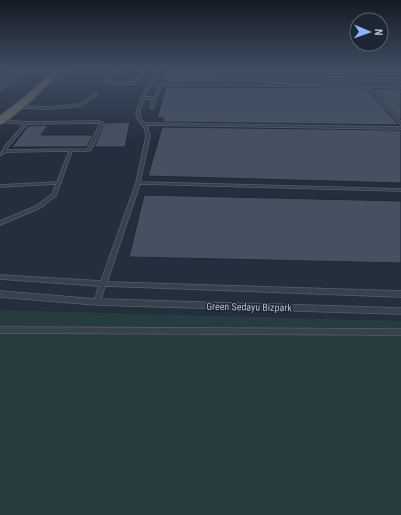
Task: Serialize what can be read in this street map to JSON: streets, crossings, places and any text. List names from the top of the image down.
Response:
{
  "streets": {
    "lane": ["Green Sedayu Bizpark"]
  },
  "north": "right"
}
